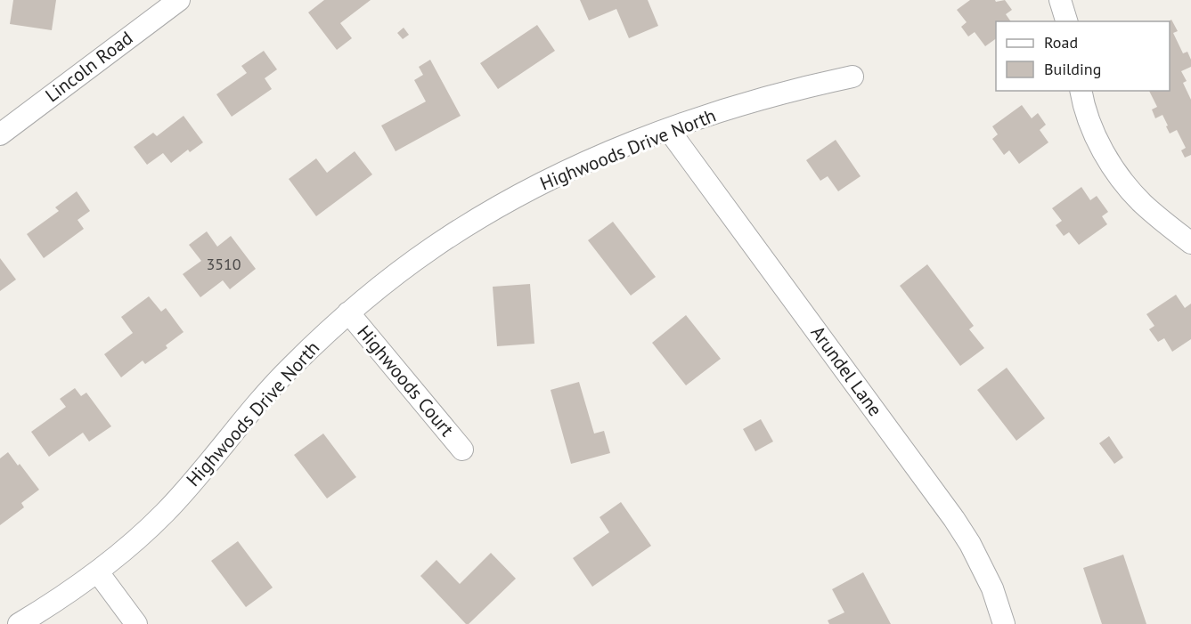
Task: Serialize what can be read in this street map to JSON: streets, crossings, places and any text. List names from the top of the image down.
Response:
{
  "streets": {
    "street": [
      "Lincoln Road",
      "Highwoods Drive North",
      "Arundel Lane",
      "Highwoods Court"
    ]
  },
  "crossings": [
    ["Highwoods Drive North", "Arundel Lane"],
    ["Highwoods Drive North", "Highwoods Court"]
  ],
  "house_numbers": ["3510"],
  "legend": ["Road", "Building"]
}
